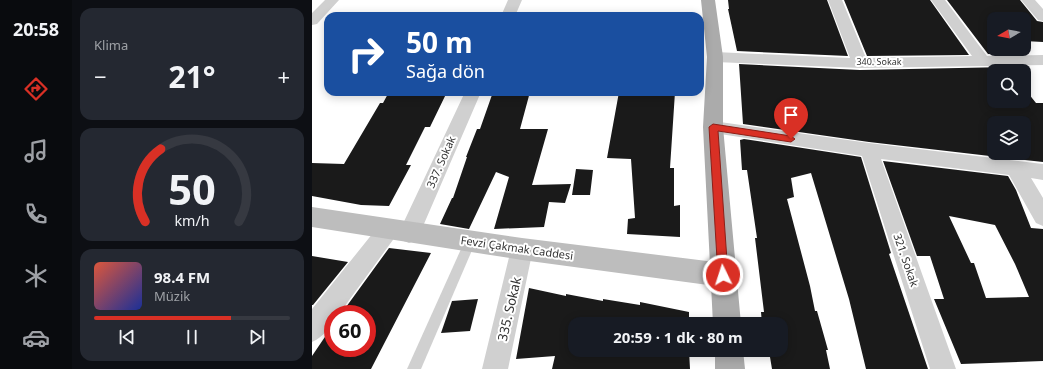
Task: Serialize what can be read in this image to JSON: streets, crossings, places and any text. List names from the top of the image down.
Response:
{
  "streets": {
    "main road": ["Fevzi Çakmak Caddesi"],
    "street": [
      "340. Sokak",
      "337. Sokak",
      "321. Sokak",
      "335. Sokak"
    ]
  },
  "crossings": [
    ["337. Sokak", "Fevzi Çakmak Caddesi"],
    ["Fevzi Çakmak Caddesi", "335. Sokak"]
  ],
  "north": "left",
  "page": {
    "tabs": "20:58",
    "tile": "Klima",
    "turn": ["50 m", "Sağa dön"],
    "heat": ["−", "21°", "+"],
    "song": ["98.4 FM", "Müzik"],
    "limit": "60",
    "trip": "20:59 · 1 dk · 80 m",
    "gauge": ["50", "km/h"]
  }
}
